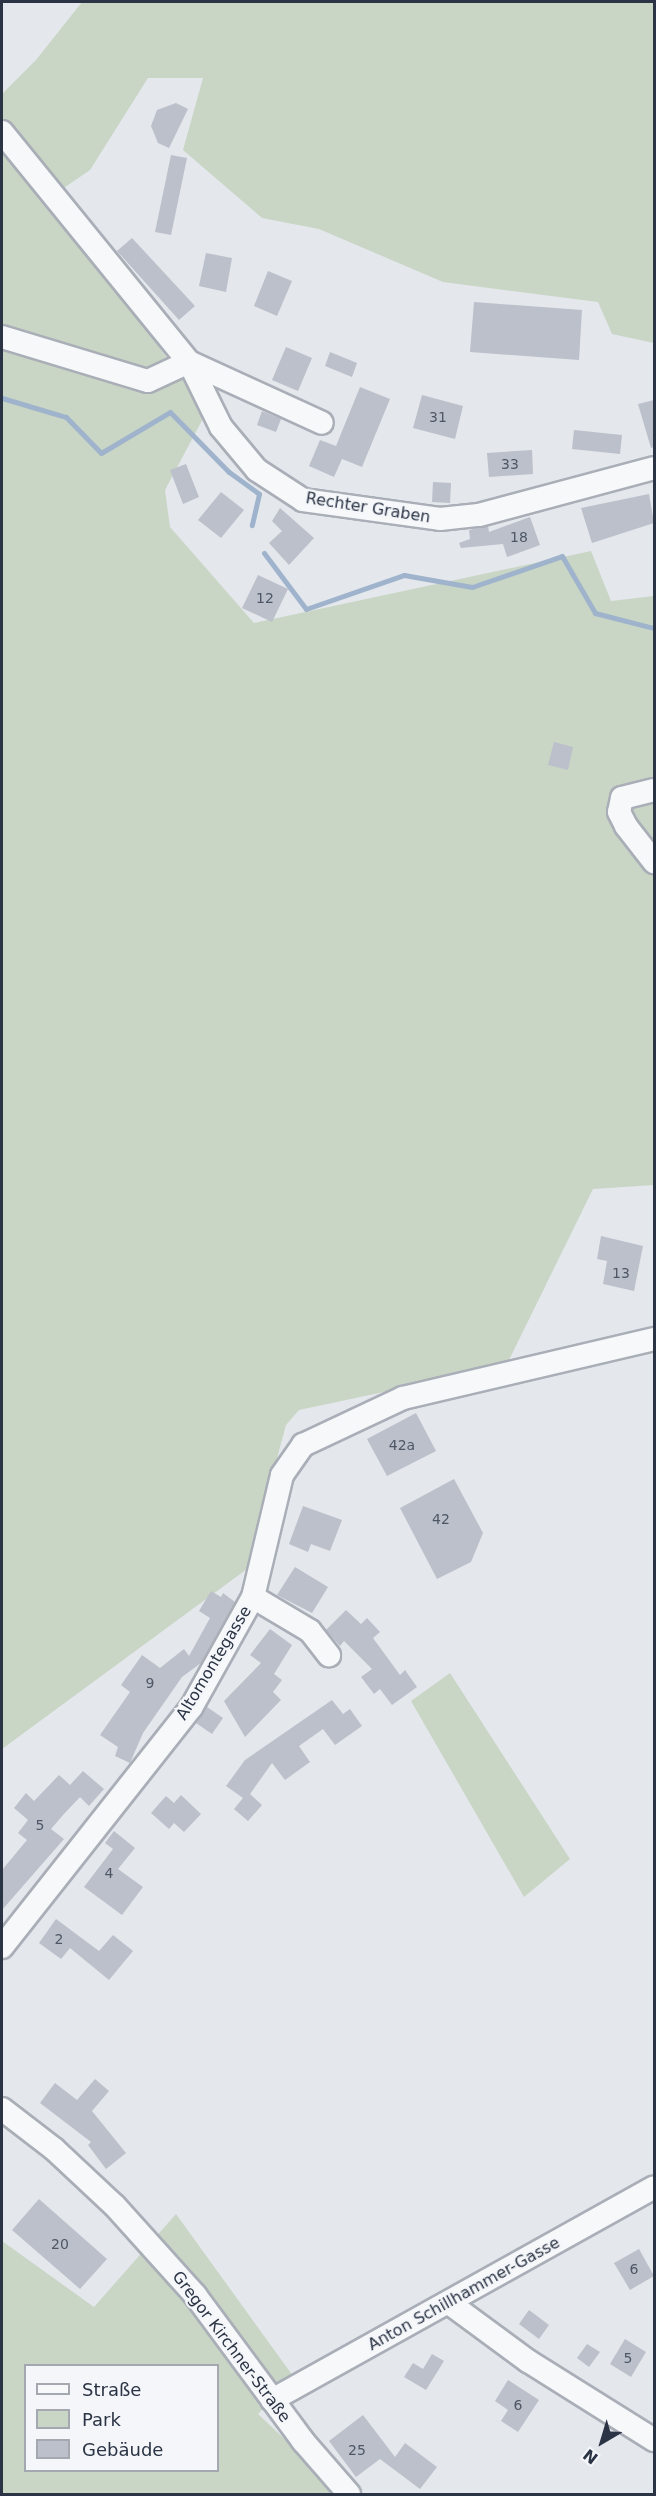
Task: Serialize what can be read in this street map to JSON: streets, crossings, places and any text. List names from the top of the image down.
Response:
{
  "streets": {
    "street": [
      "Rechter Graben",
      "Altomontegasse",
      "Anton Schillhammer-Gasse",
      "Gregor Kirchner-Straße"
    ]
  },
  "crossings": [
    ["Anton Schillhammer-Gasse", "Gregor Kirchner-Straße"]
  ],
  "house_numbers": [
    "31",
    "33",
    "18",
    "12",
    "13",
    "42a",
    "42",
    "9",
    "5",
    "4",
    "2",
    "20",
    "6",
    "5",
    "6",
    "25"
  ],
  "legend": ["Straße", "Park", "Gebäude"],
  "north": "bottom left"
}
